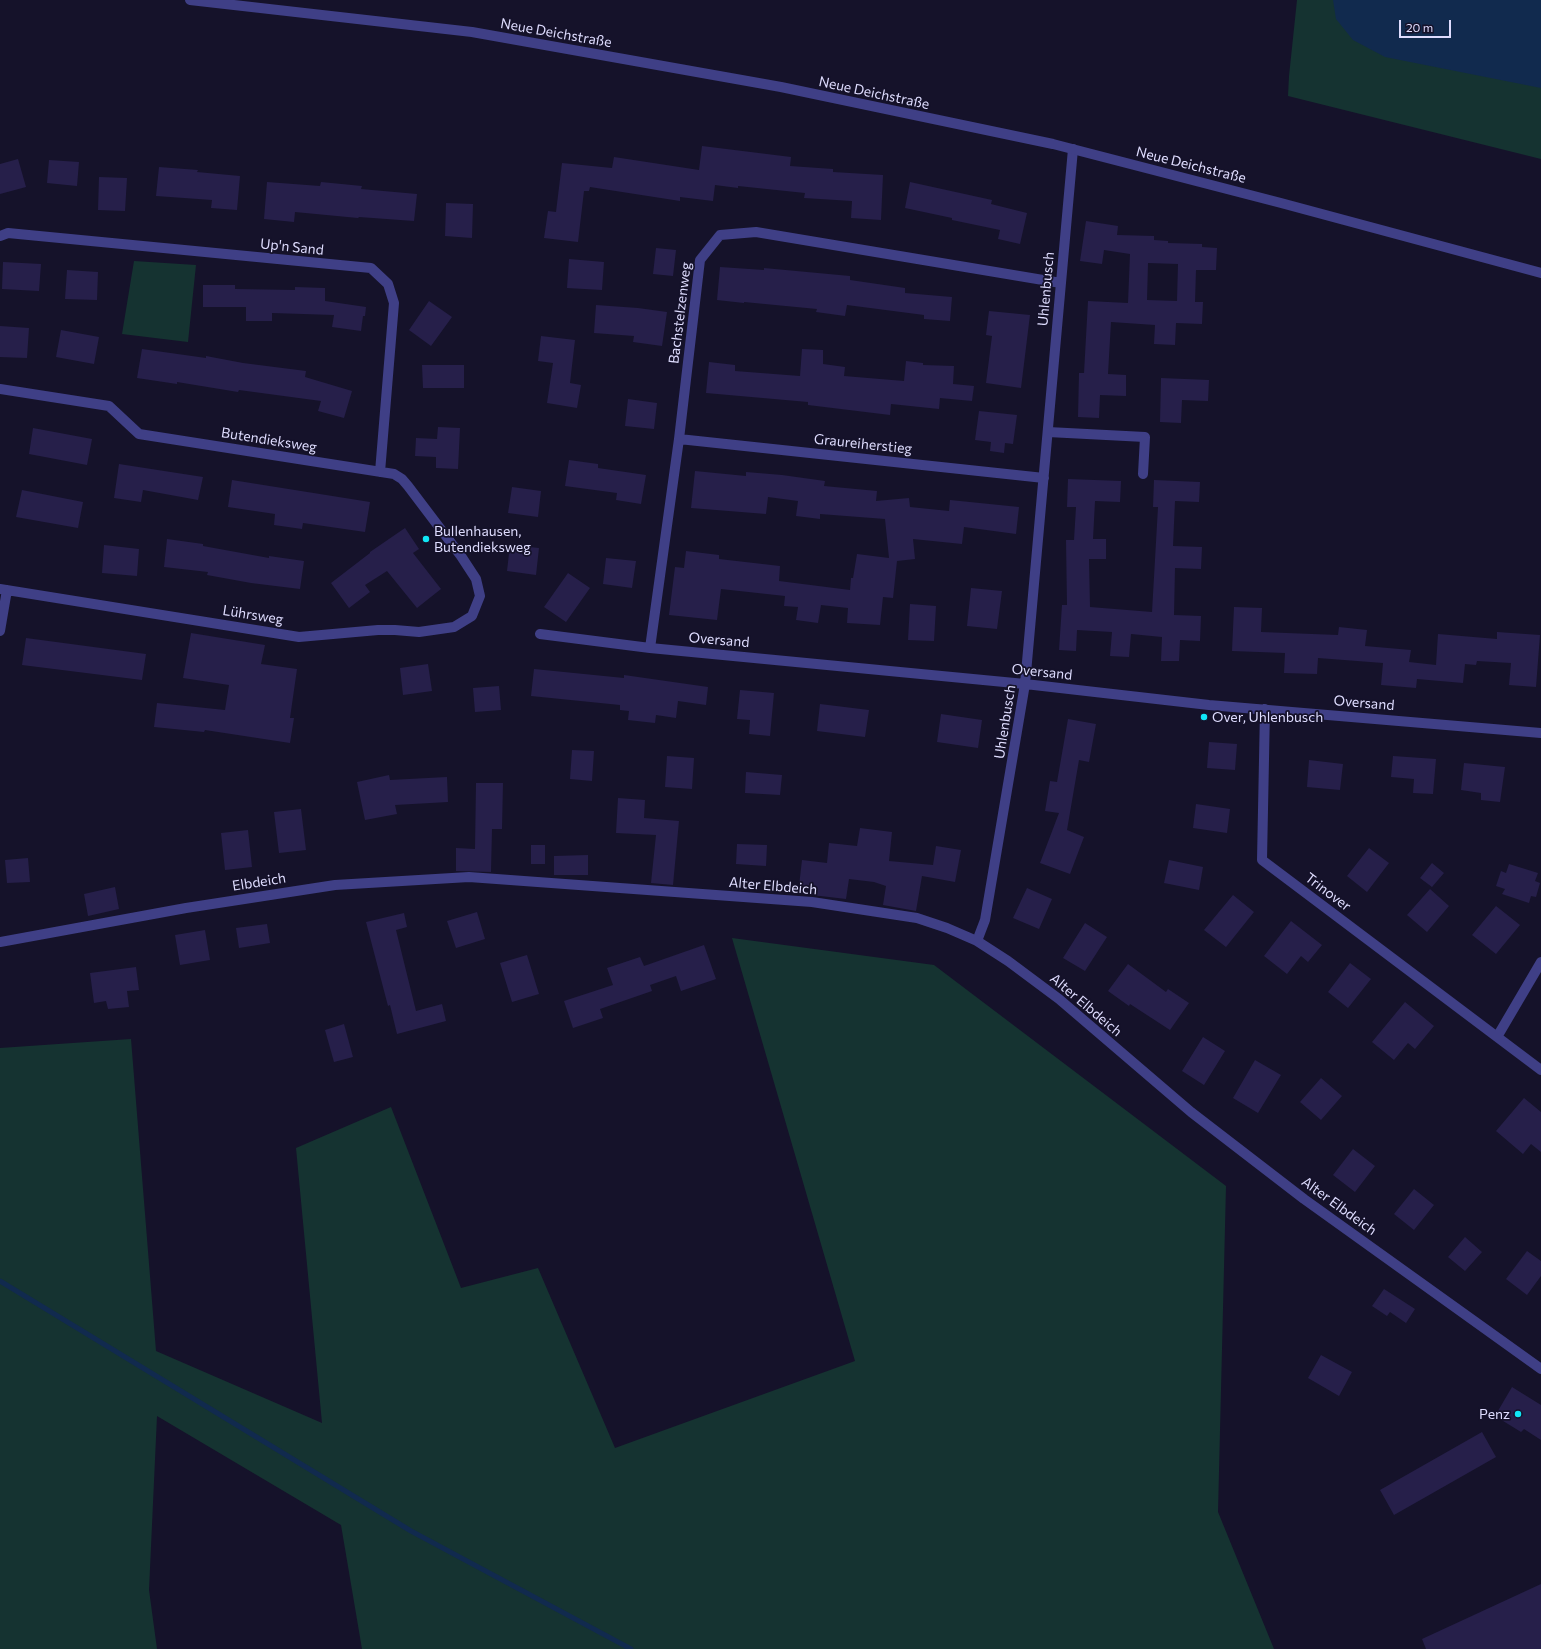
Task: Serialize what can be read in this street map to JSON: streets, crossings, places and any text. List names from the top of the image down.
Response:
{
  "streets": {
    "street": [
      "Neue Deichstraße",
      "Up'n Sand",
      "Uhlenbusch",
      "Bachstelzenweg",
      "Butendieksweg",
      "Graureiherstieg",
      "Lührsweg",
      "Oversand",
      "Elbdeich",
      "Alter Elbdeich",
      "Trinover"
    ]
  },
  "crossings": [
    ["Neue Deichstraße", "Uhlenbusch"],
    ["Up'n Sand", "Butendieksweg"],
    ["Uhlenbusch", "Bachstelzenweg"],
    ["Uhlenbusch", "Graureiherstieg"],
    ["Uhlenbusch", "Oversand"],
    ["Uhlenbusch", "Alter Elbdeich"],
    ["Bachstelzenweg", "Graureiherstieg"],
    ["Bachstelzenweg", "Oversand"],
    ["Butendieksweg", "Lührsweg"],
    ["Oversand", "Trinover"],
    ["Elbdeich", "Alter Elbdeich"]
  ],
  "places": ["Bullenhausen, Butendieksweg", "Over, Uhlenbusch", "Penz"],
  "scale_bar": "20 m"
}
